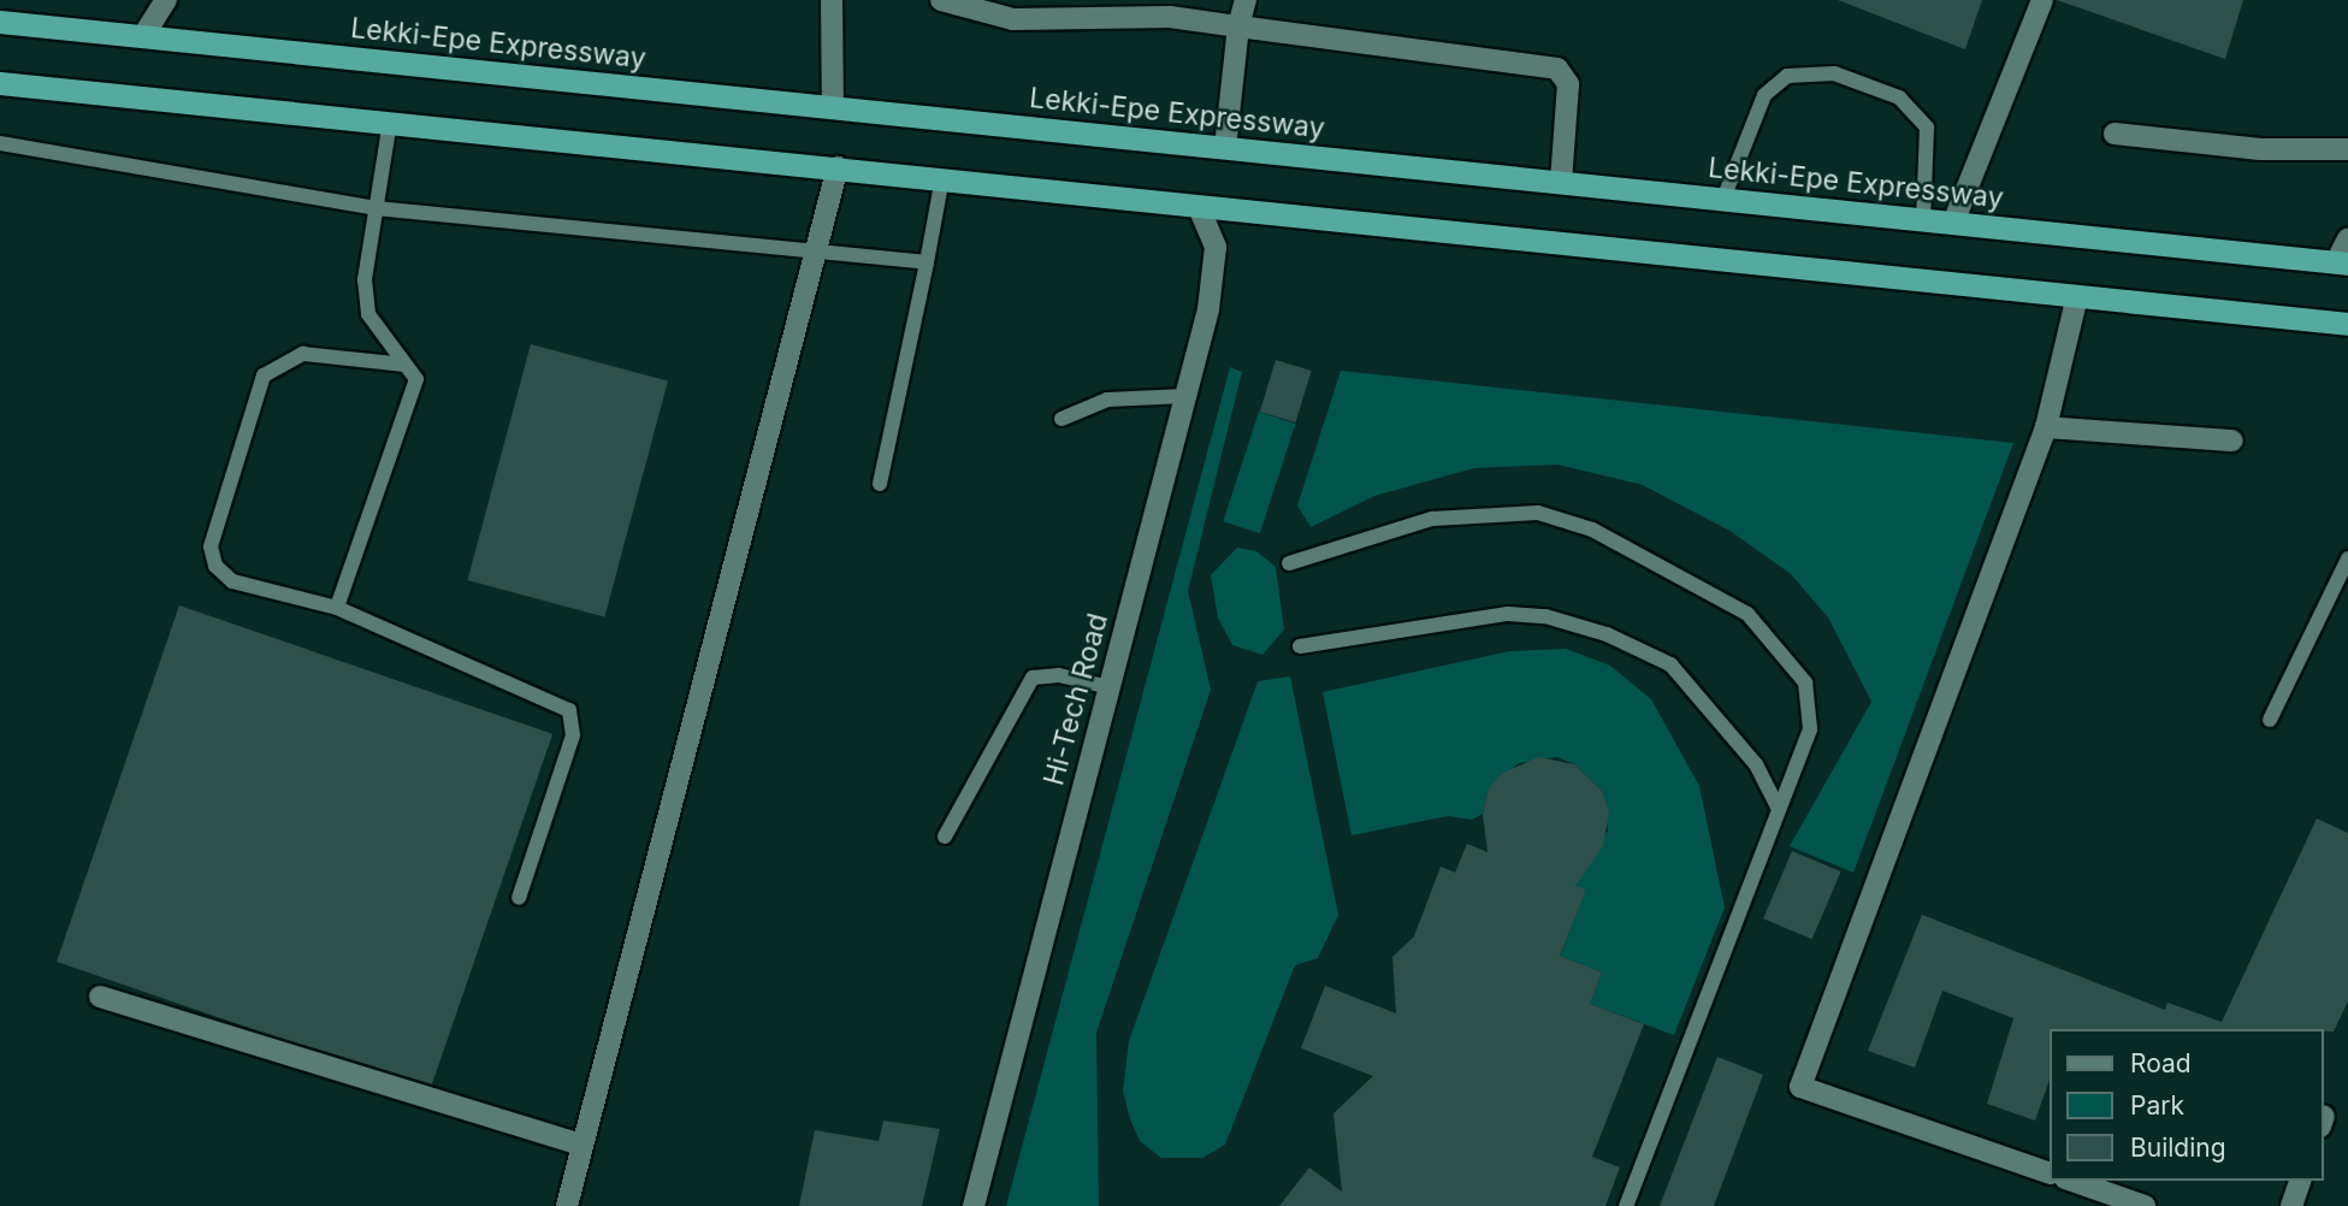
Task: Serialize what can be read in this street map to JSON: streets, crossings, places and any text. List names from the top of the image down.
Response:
{
  "streets": {
    "highway": ["Lekki-Epe Expressway"],
    "street": ["Hi-Tech Road"]
  },
  "legend": ["Road", "Park", "Building"]
}
